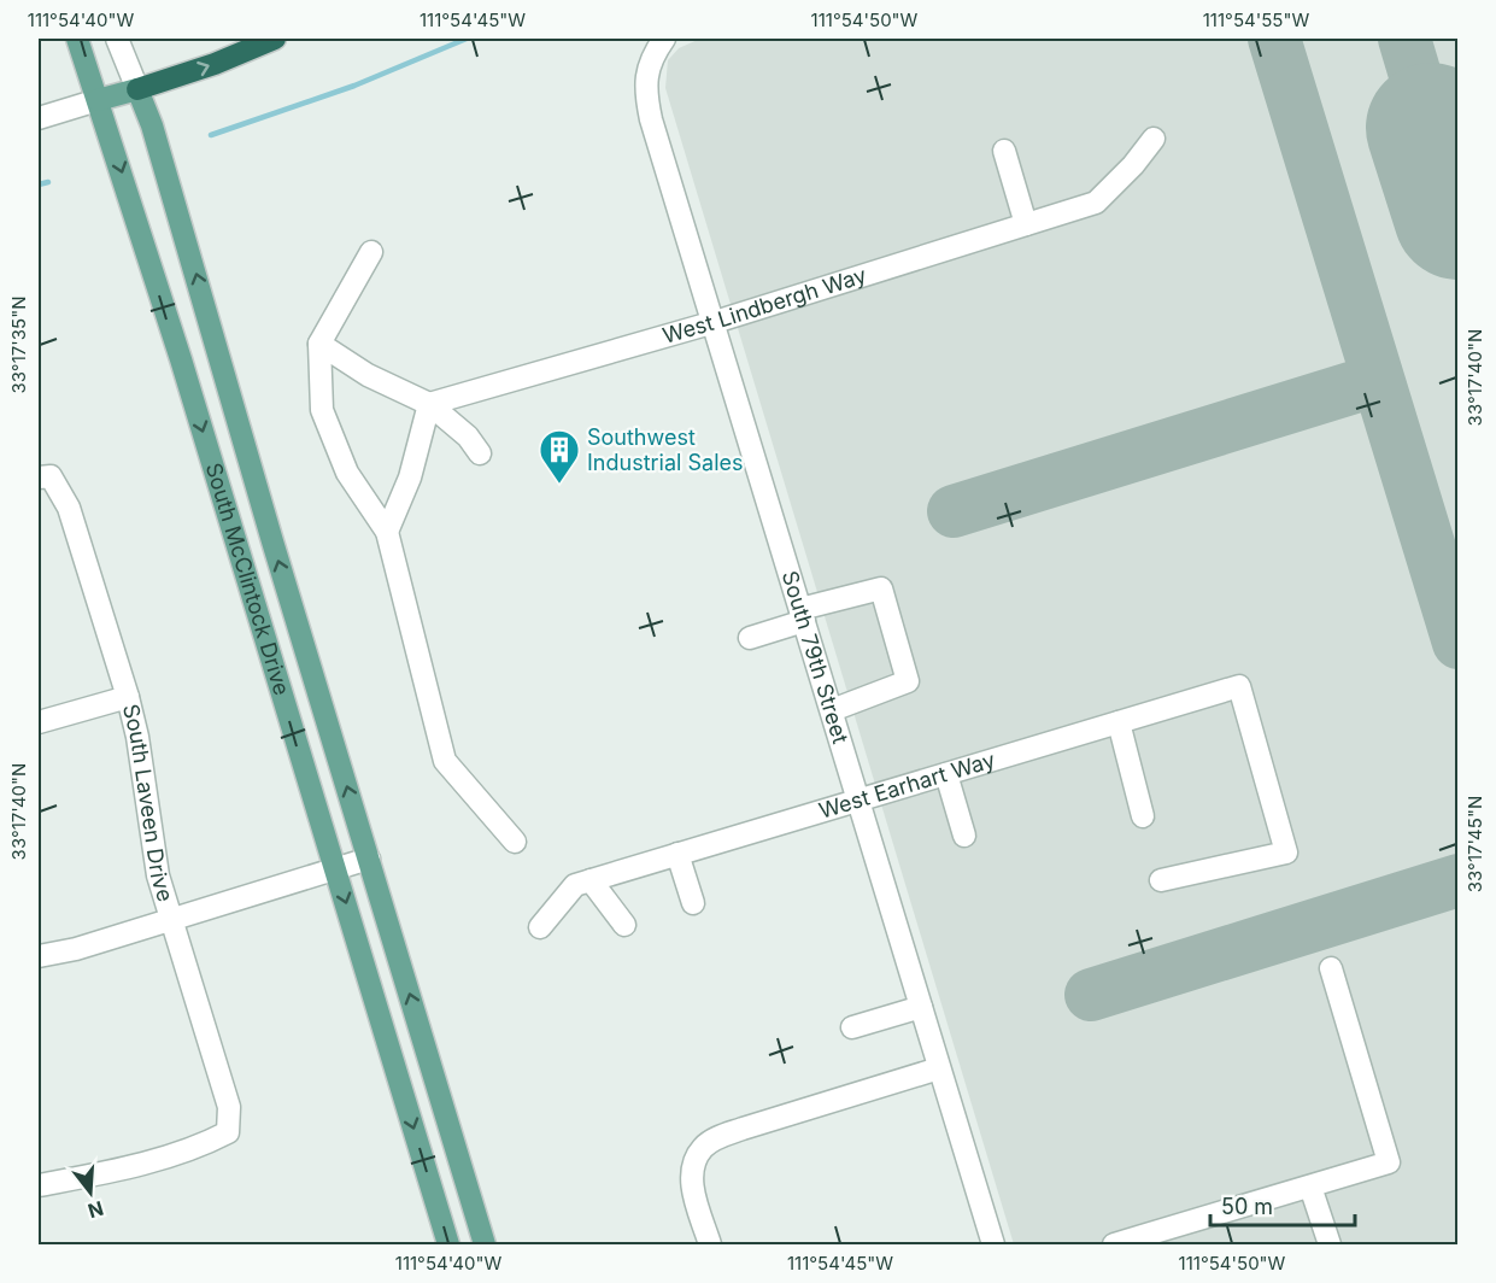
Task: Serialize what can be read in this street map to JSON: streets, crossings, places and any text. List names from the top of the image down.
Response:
{
  "streets": {
    "main road": ["South McClintock Drive"],
    "street": [
      "West Lindbergh Way",
      "South 79th Street",
      "West Earhart Way",
      "South Laveen Drive"
    ]
  },
  "crossings": [
    ["West Lindbergh Way", "South 79th Street"],
    ["South 79th Street", "West Earhart Way"]
  ],
  "places": {
    "building": ["Southwest Industrial Sales"]
  },
  "scale_bar": "50 m",
  "north": "bottom",
  "coordinates": [
    "111°54'40\"W",
    "111°54'45\"W",
    "111°54'50\"W",
    "111°54'55\"W",
    "33°17'35\"N",
    "33°17'40\"N",
    "33°17'45\"N"
  ]
}
